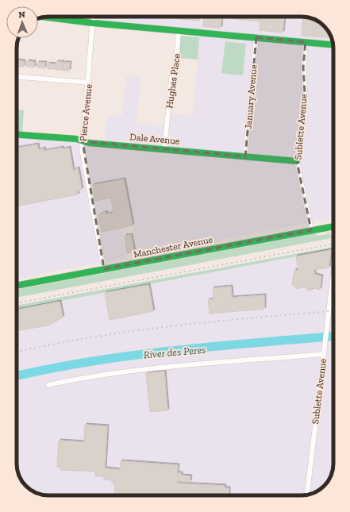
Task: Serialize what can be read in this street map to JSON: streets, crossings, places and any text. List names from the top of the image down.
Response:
{
  "streets": {
    "street": [
      "Hughes Place",
      "January Avenue",
      "Pierce Avenue",
      "Sublette Avenue",
      "Dale Avenue",
      "Manchester Avenue"
    ]
  },
  "crossings": [
    ["Hughes Place", "Dale Avenue"],
    ["January Avenue", "Dale Avenue"],
    ["Pierce Avenue", "Dale Avenue"],
    ["Pierce Avenue", "Manchester Avenue"],
    ["Sublette Avenue", "Dale Avenue"],
    ["Sublette Avenue", "Manchester Avenue"]
  ],
  "water": ["River des Peres"],
  "north": "top"
}
